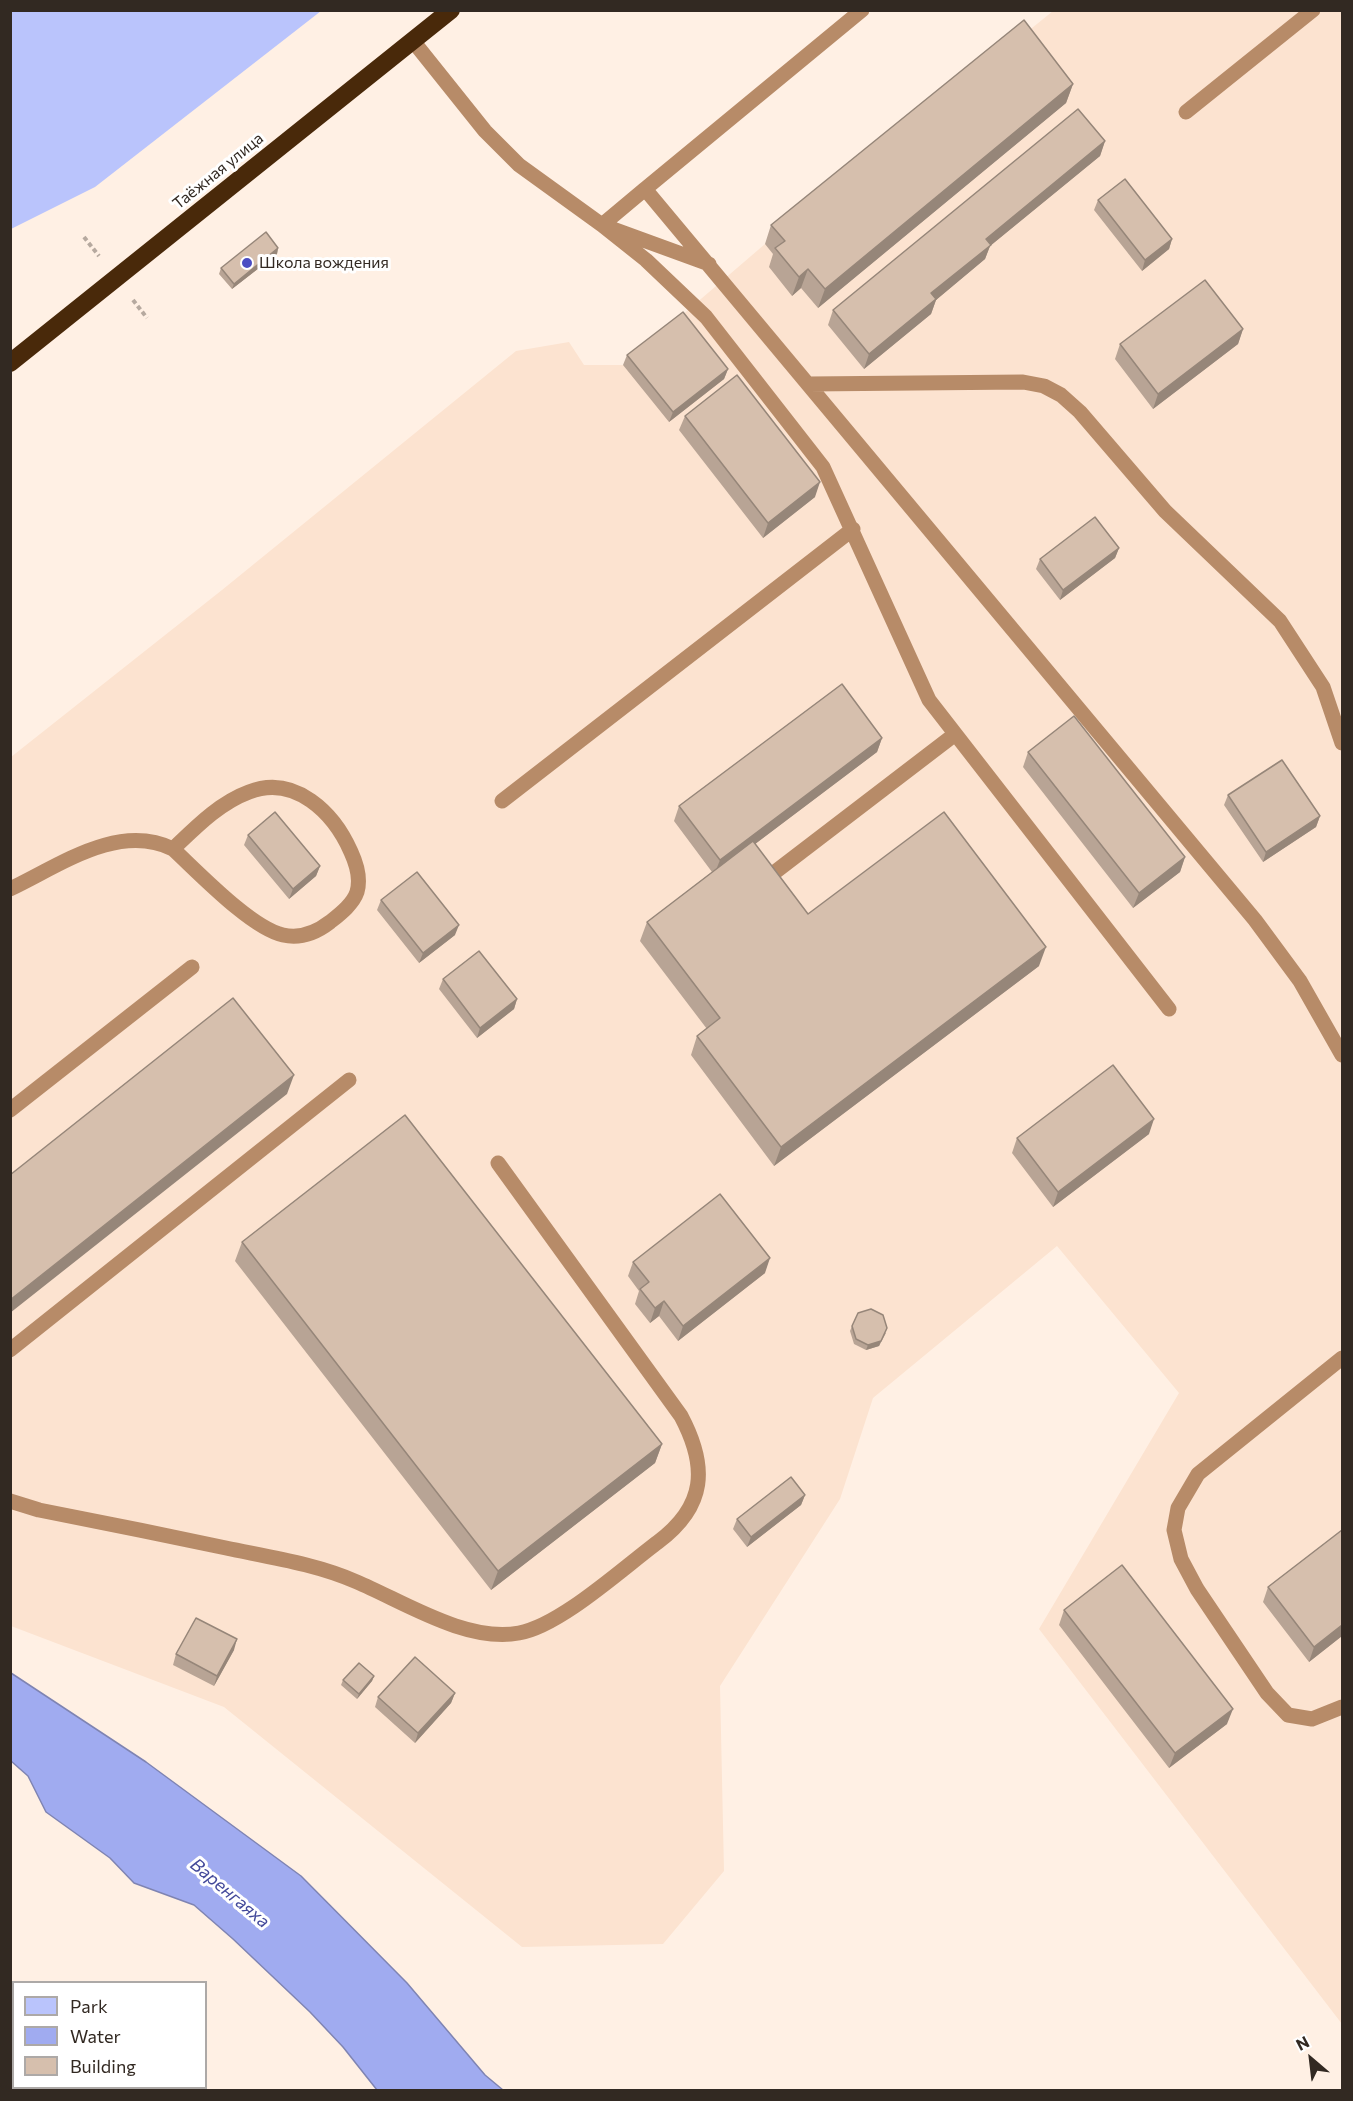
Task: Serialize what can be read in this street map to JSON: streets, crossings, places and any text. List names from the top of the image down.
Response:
{
  "streets": {
    "highway": ["Таёжная улица"]
  },
  "water": ["Варенгаяха"],
  "places": ["Школа вождения"],
  "legend": ["Park", "Water", "Building"],
  "north": "top left"
}
